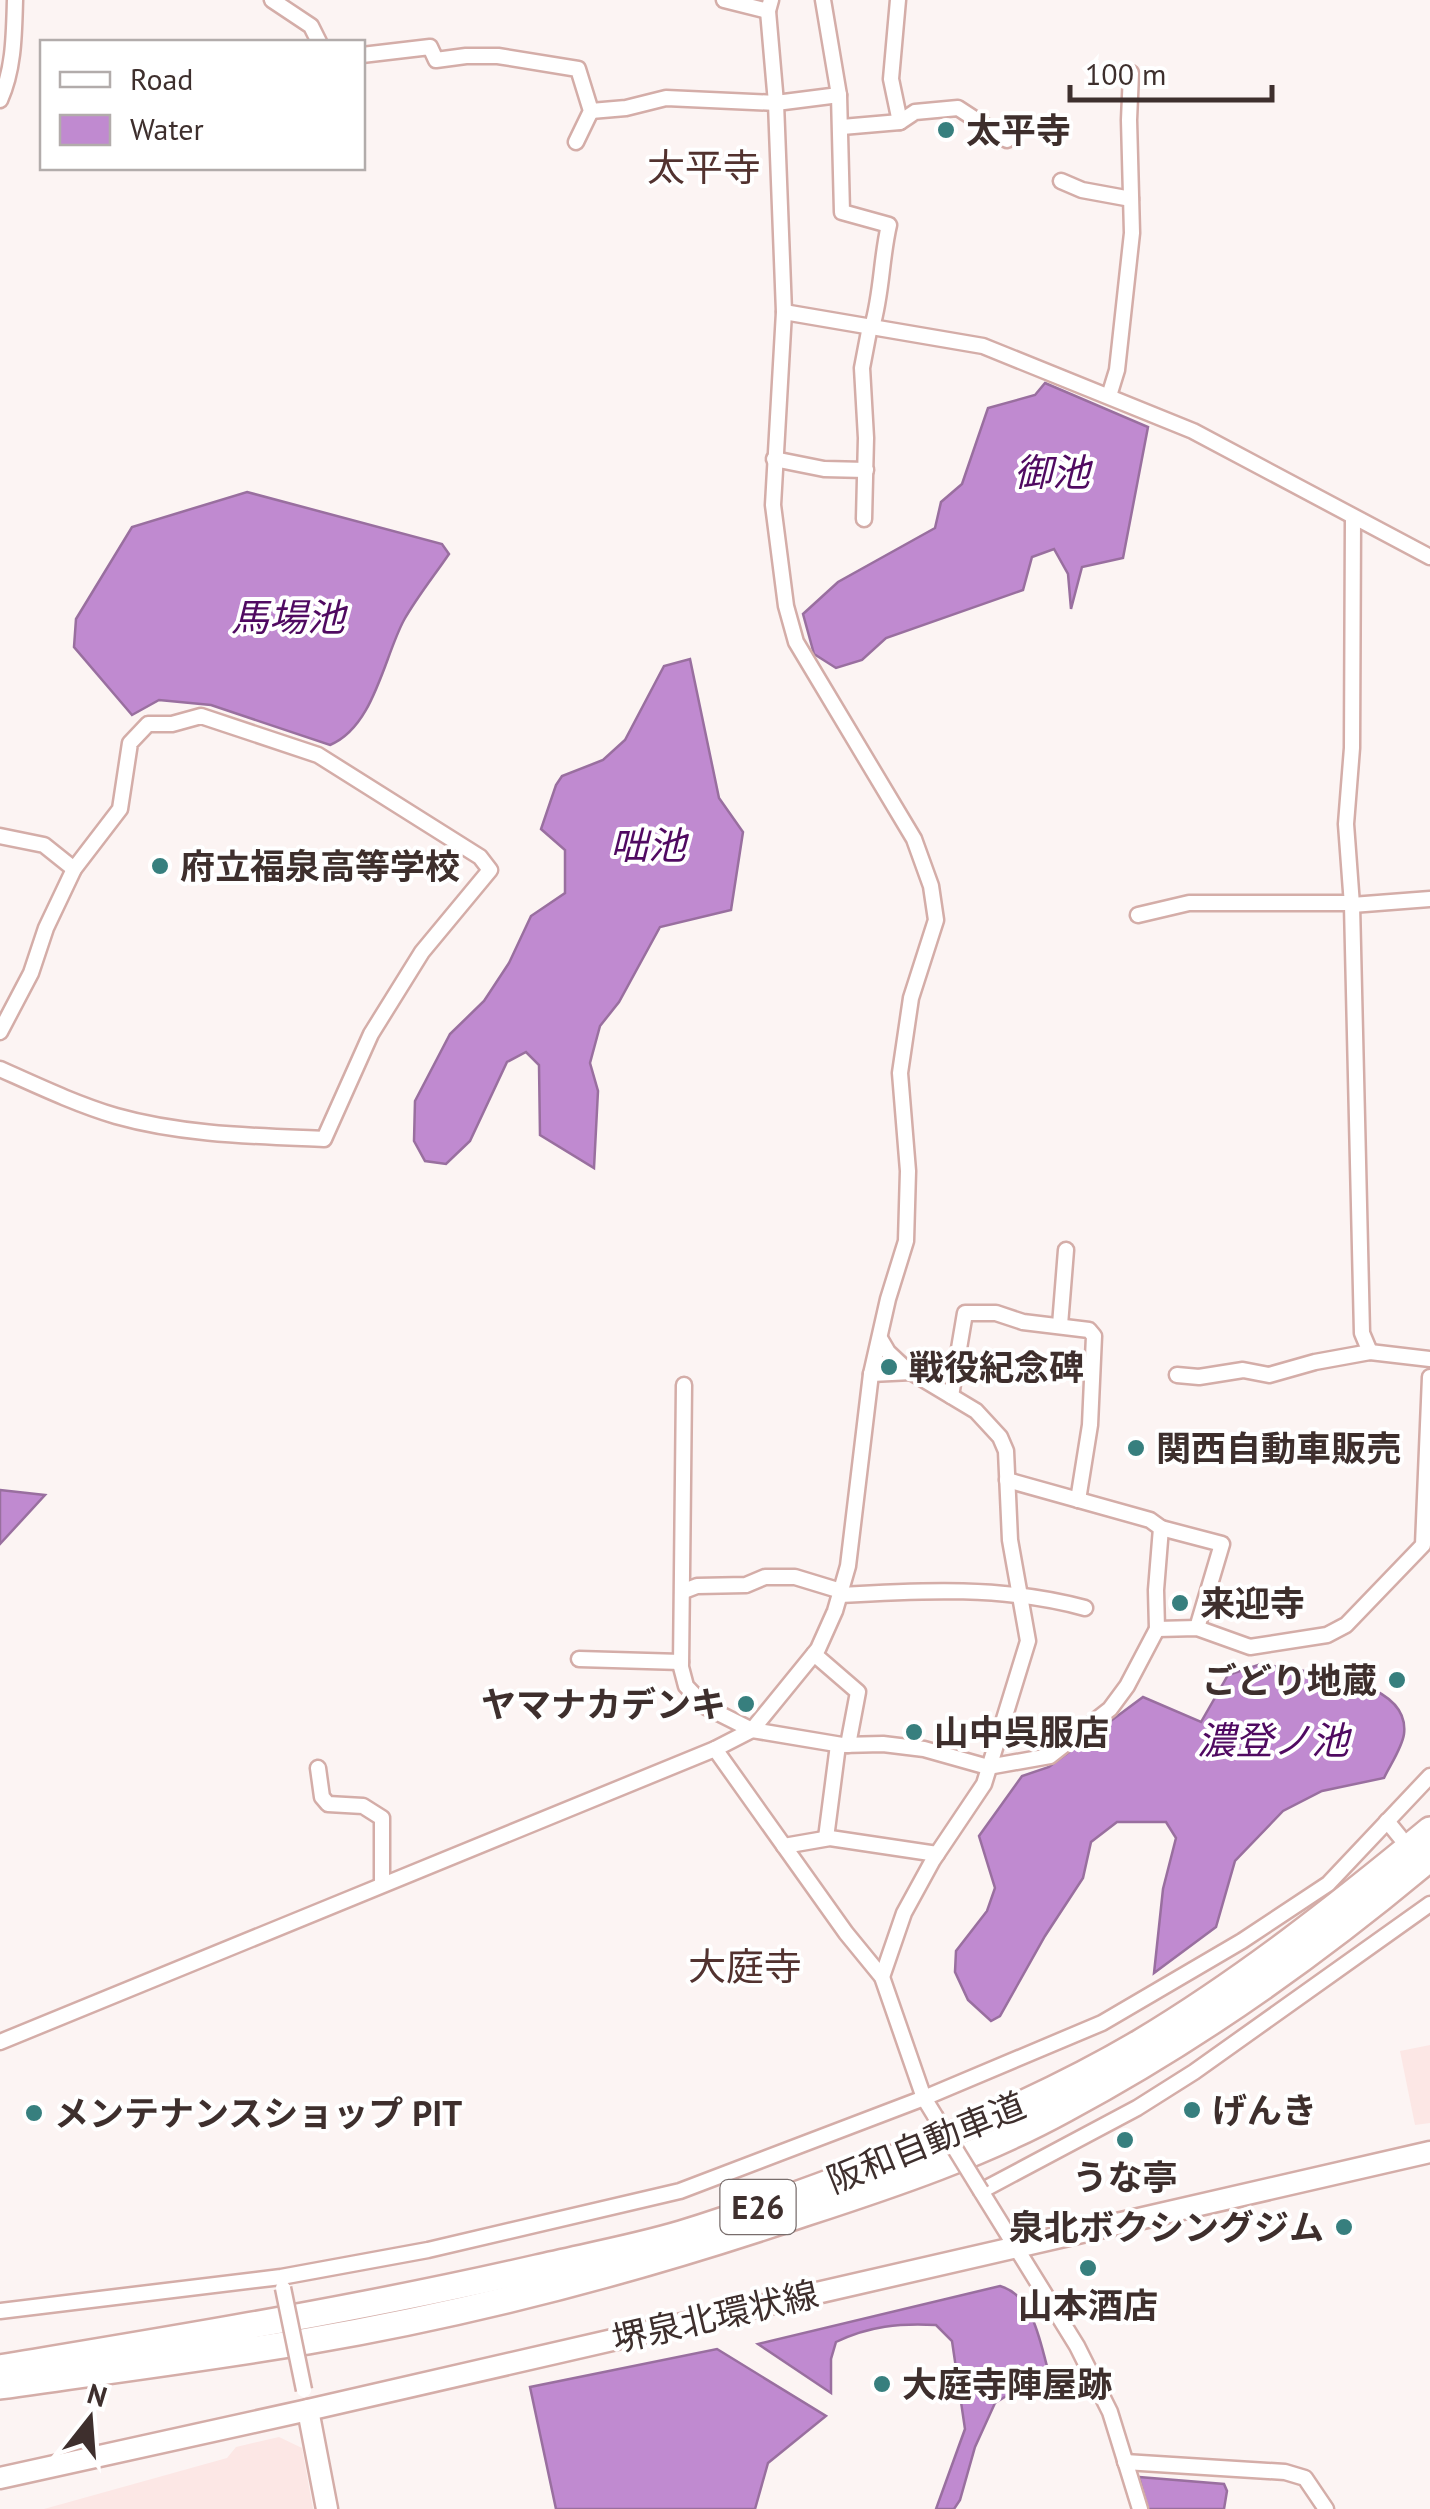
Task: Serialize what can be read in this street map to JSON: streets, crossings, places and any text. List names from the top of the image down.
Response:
{
  "streets": {
    "highway": ["阪和自動車道", "E26"],
    "main road": ["堺泉北環状線"]
  },
  "districts": ["太平寺", "大庭寺"],
  "water": [
    "御池",
    "馬場池",
    "咄池",
    "濃登ノ池"
  ],
  "places": [
    "太平寺",
    "府立福泉高等学校",
    "戦役紀念碑",
    "関西自動車販売",
    "来迎寺",
    "ごどり地蔵",
    "ヤマナカデンキ",
    "山中呉服店",
    "げんき",
    "メンテナンスショップ PIT",
    "うな亭",
    "泉北ボクシングジム",
    "山本酒店",
    "大庭寺陣屋跡"
  ],
  "legend": ["Road", "Water"],
  "scale_bar": "100 m",
  "north": "top"
}
